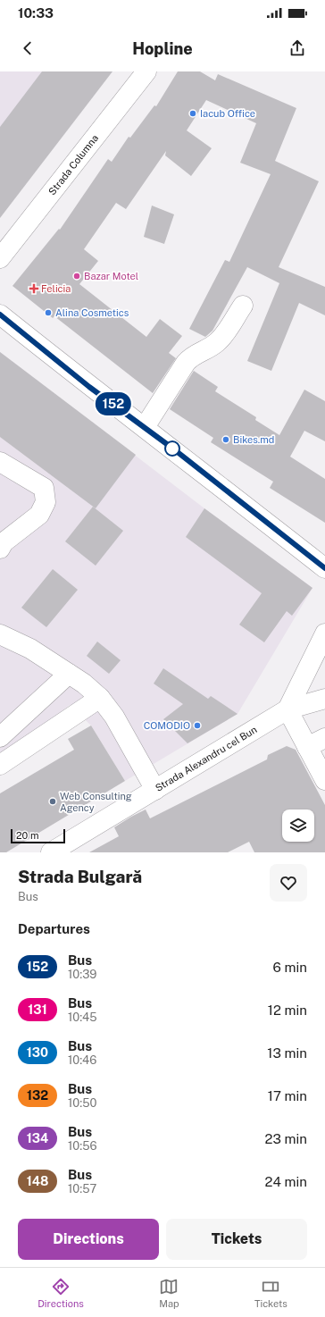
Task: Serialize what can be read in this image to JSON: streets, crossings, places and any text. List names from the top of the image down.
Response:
{
  "streets": {
    "street": ["Strada Columna", "Strada Alexandru cel Bun"]
  },
  "places": {
    "other": [
      "Iacub Office",
      "Bazar Motel",
      "Alina Cosmetics",
      "Bikes.md",
      "COMODIO",
      "Web Consulting Agency"
    ],
    "health": ["Felicia"]
  },
  "lines": ["bus line 152"],
  "scale_bar": "20 m",
  "page": {
    "status": "10:33",
    "header": "Hopline",
    "on_map": "152",
    "scale": "20 m",
    "heading": [
      ["Strada Bulgară", "Bus"],
      "Departures"
    ],
    "list": [
      {
        "mark": "152",
        "name": "Bus",
        "note": "10:39",
        "value": "6 min"
      },
      {
        "mark": "131",
        "name": "Bus",
        "note": "10:45",
        "value": "12 min"
      },
      {
        "mark": "130",
        "name": "Bus",
        "note": "10:46",
        "value": "13 min"
      },
      {
        "mark": "132",
        "name": "Bus",
        "note": "10:50",
        "value": "17 min"
      },
      {
        "mark": "134",
        "name": "Bus",
        "note": "10:56",
        "value": "23 min"
      },
      {
        "mark": "148",
        "name": "Bus",
        "note": "10:57",
        "value": "24 min"
      }
    ],
    "buttons": ["Directions", "Tickets"],
    "tabs": ["Directions", "Map", "Tickets"]
  }
}
